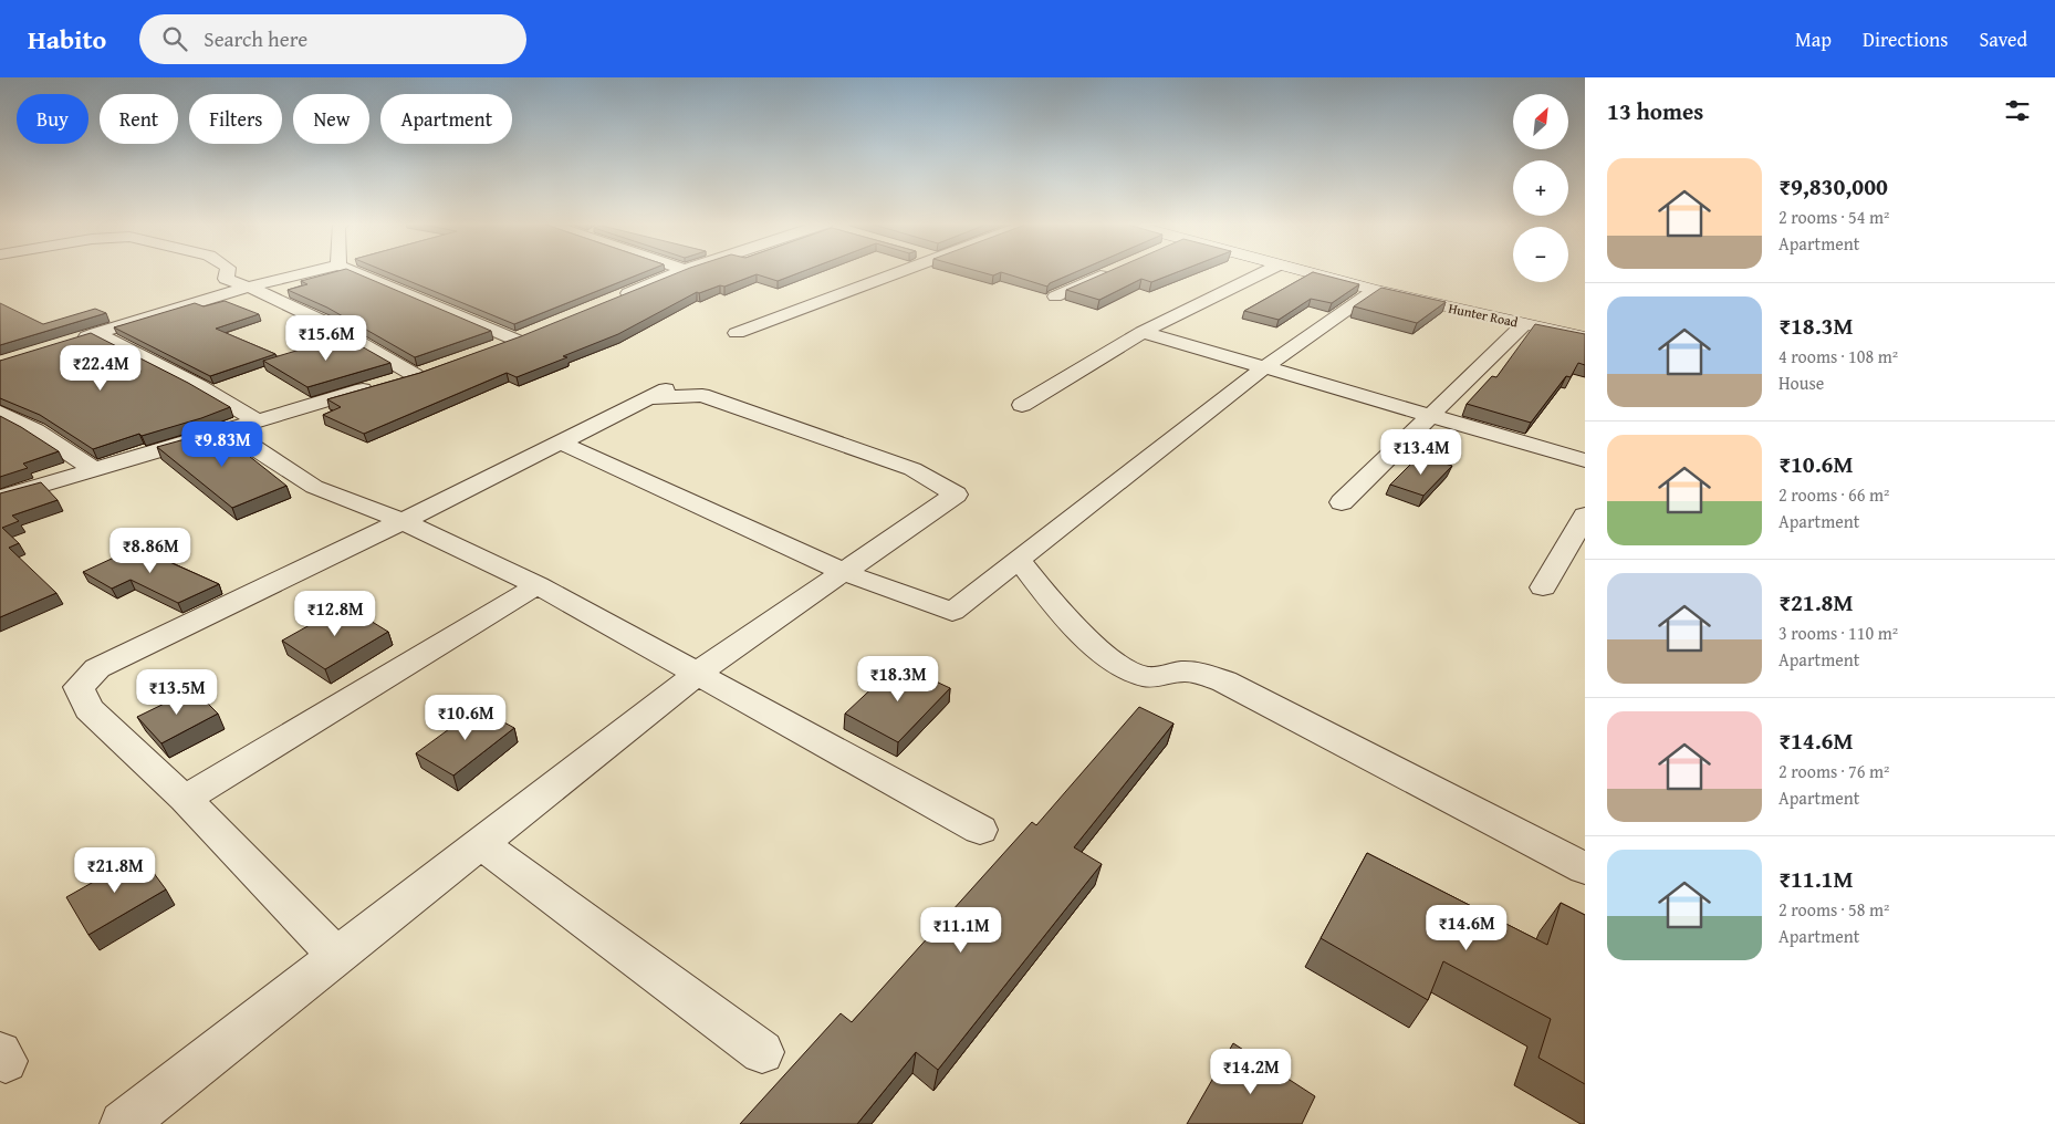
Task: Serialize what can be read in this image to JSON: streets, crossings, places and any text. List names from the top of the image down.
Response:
{
  "streets": {
    "main road": ["Hunter Road"]
  },
  "north": "top right",
  "page": {
    "header": "Habito",
    "search": "Search here",
    "nav": ["Map", "Directions", "Saved"],
    "heading": "13 homes",
    "map_buttons": ["+", "−"],
    "chip": [
      "Buy",
      "Rent",
      "Filters",
      "New",
      "Apartment"
    ],
    "list": [
      {
        "name": "₹9,830,000",
        "note": "2 rooms · 54 m² · Apartment"
      },
      {
        "name": "₹18.3M",
        "note": "4 rooms · 108 m² · House"
      },
      {
        "name": "₹10.6M",
        "note": "2 rooms · 66 m² · Apartment"
      },
      {
        "name": "₹21.8M",
        "note": "3 rooms · 110 m² · Apartment"
      },
      {
        "name": "₹14.6M",
        "note": "2 rooms · 76 m² · Apartment"
      },
      {
        "name": "₹11.1M",
        "note": "2 rooms · 58 m² · Apartment"
      }
    ],
    "price": [
      "₹15.6M",
      "₹22.4M",
      "₹9.83M",
      "₹13.4M",
      "₹8.86M",
      "₹12.8M",
      "₹18.3M",
      "₹13.5M",
      "₹10.6M",
      "₹21.8M",
      "₹14.6M",
      "₹11.1M",
      "₹14.2M"
    ]
  }
}
